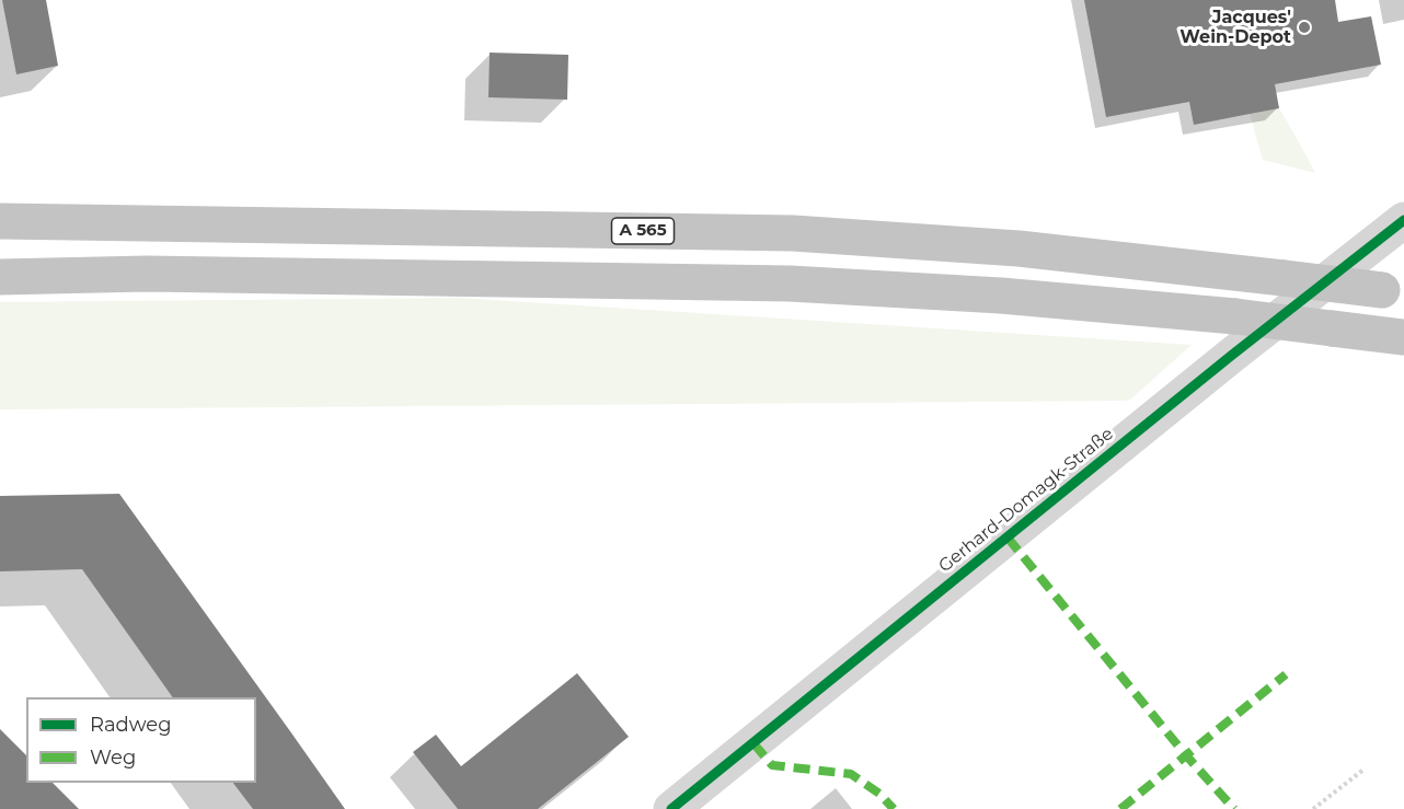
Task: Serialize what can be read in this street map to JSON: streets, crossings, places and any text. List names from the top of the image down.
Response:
{
  "streets": {
    "highway": ["A 565"],
    "street": ["Gerhard-Domagk-Straße"]
  },
  "places": ["Jacques' Wein-Depot"],
  "legend": ["Radweg", "Weg"]
}
